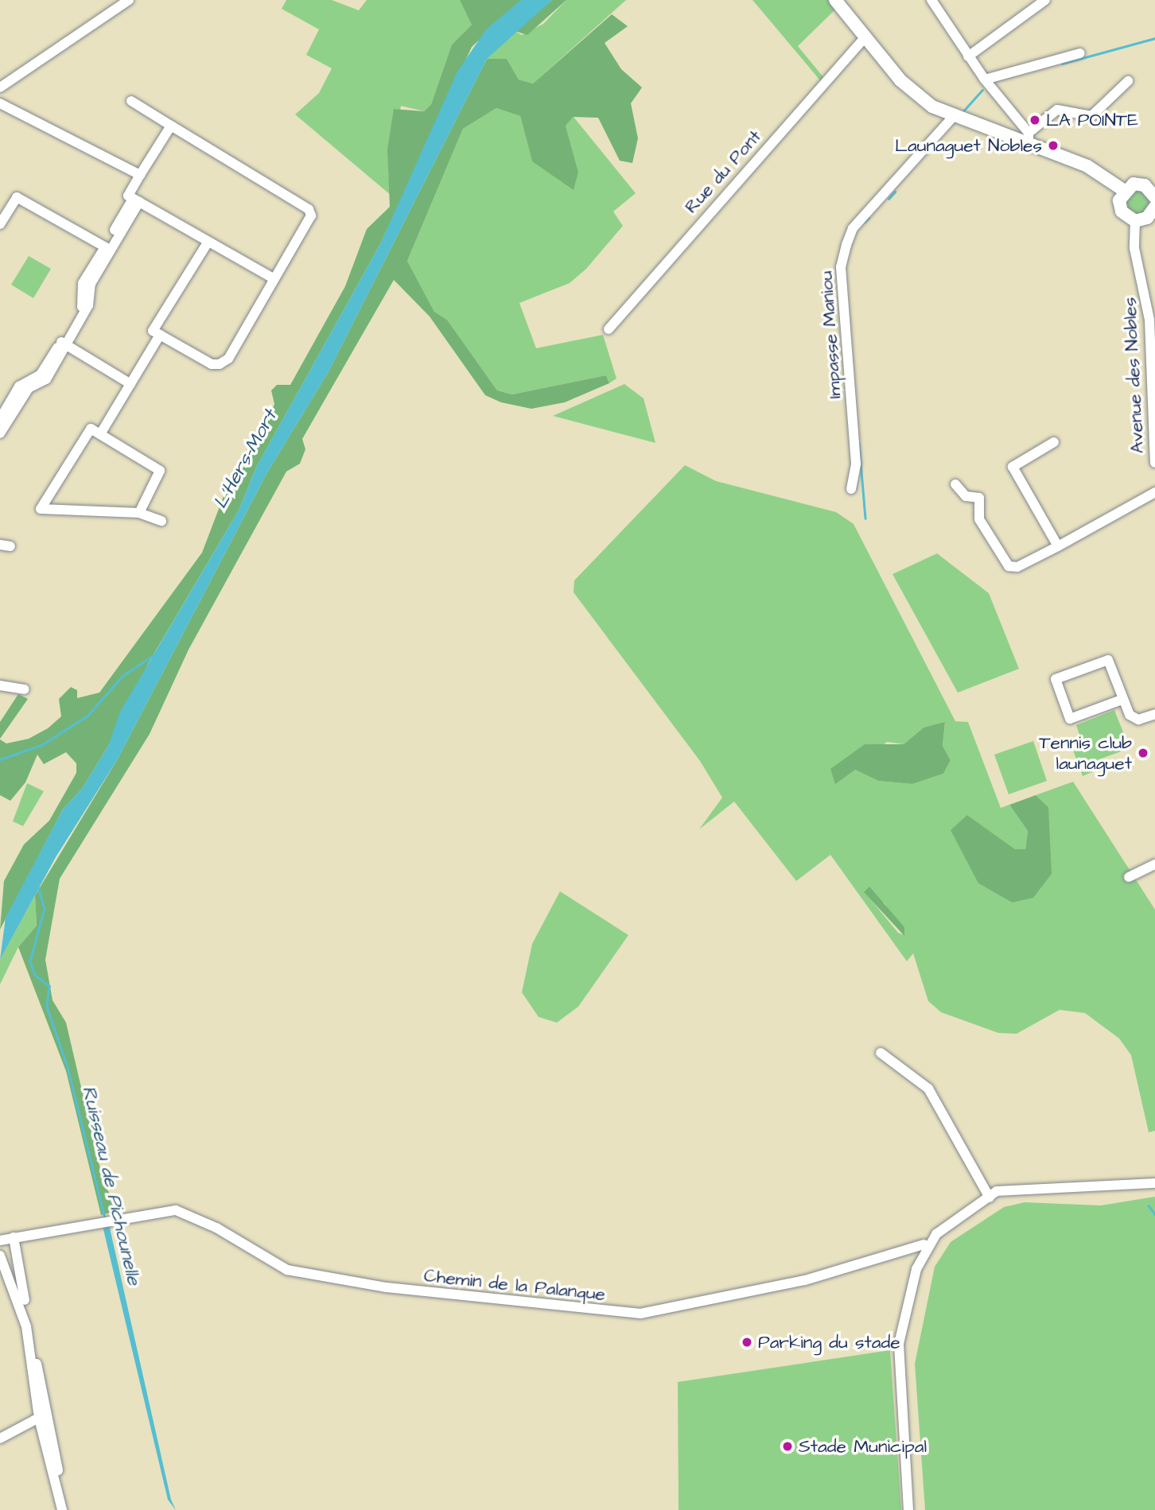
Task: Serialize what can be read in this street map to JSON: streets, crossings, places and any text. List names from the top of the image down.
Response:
{
  "streets": {
    "street": [
      "Rue du Pont",
      "Impasse Maniou",
      "Avenue des Nobles",
      "Chemin de la Palanque"
    ]
  },
  "water": ["L'Hers-Mort", "Ruisseau de Pichounelle"],
  "places": [
    "LA POINTE",
    "Launaguet Nobles",
    "Tennis club launaguet",
    "Parking du stade",
    "Stade Municipal"
  ]
}
